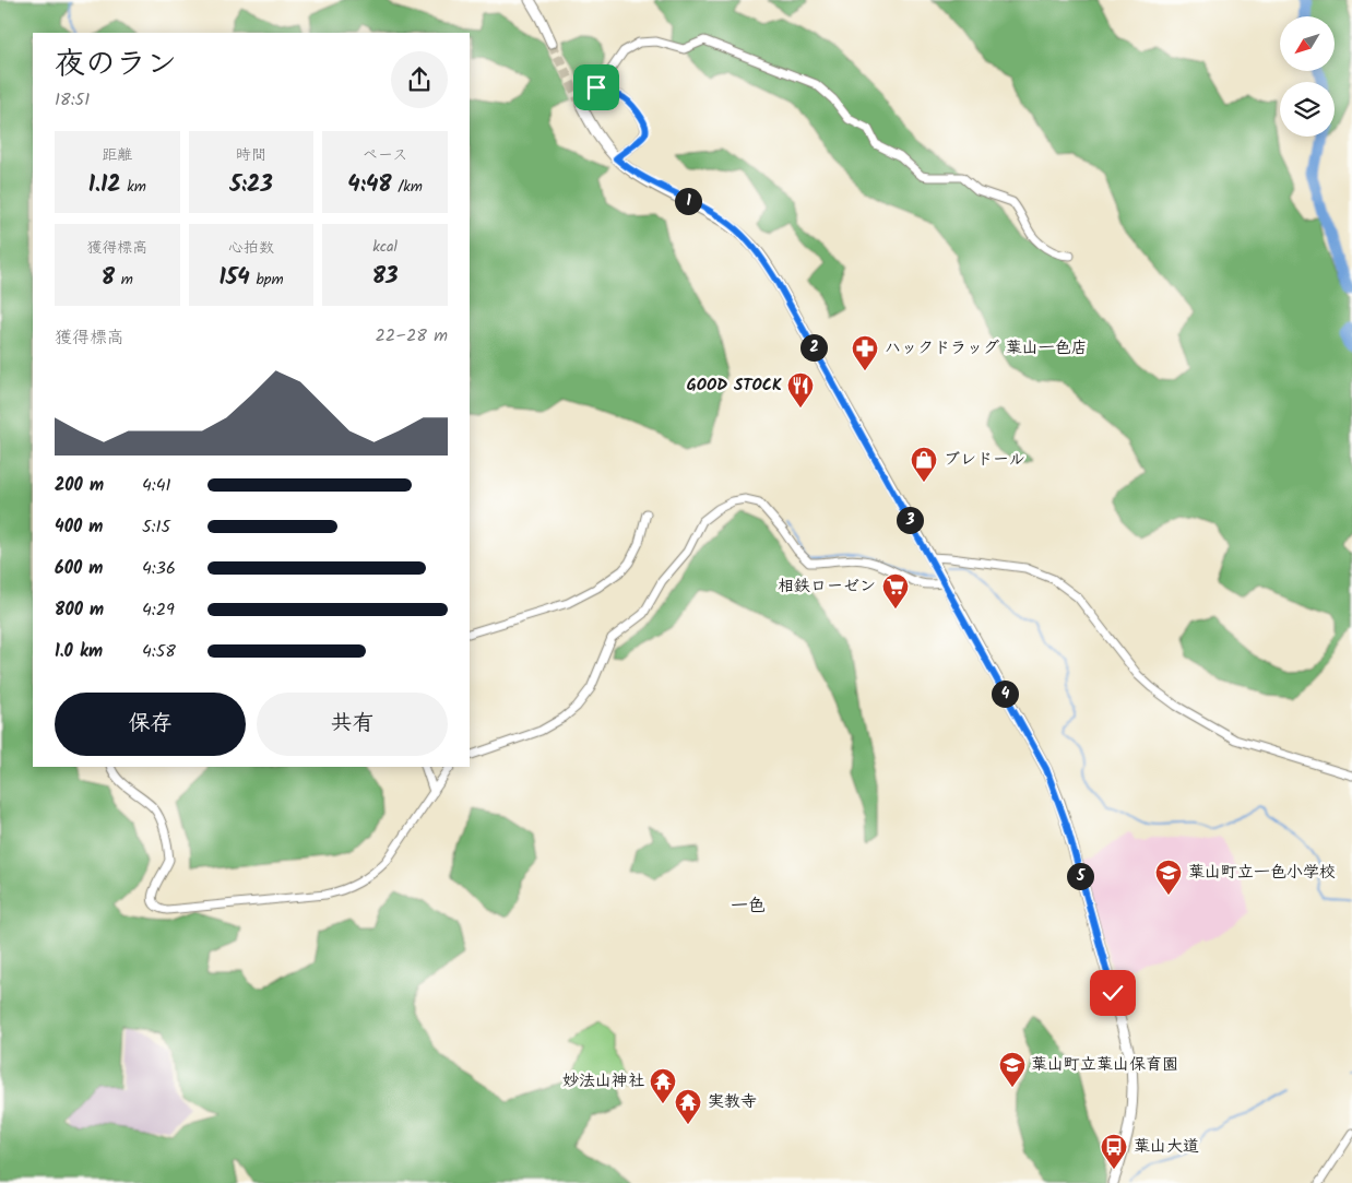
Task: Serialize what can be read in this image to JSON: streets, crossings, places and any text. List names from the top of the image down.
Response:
{
  "districts": ["一色"],
  "places": {
    "pharmacy": ["ハックドラッグ 葉山一色店"],
    "restaurant": ["GOOD STOCK"],
    "shop": ["ブレドール"],
    "supermarket": ["相鉄ローゼン"],
    "school or university": ["葉山町立一色小学校", "葉山町立葉山保育園"],
    "temple": ["妙法山神社", "実教寺"],
    "bus stop": ["葉山大道"]
  },
  "north": "bottom left",
  "page": {
    "heading": ["夜のラン", "18:51"],
    "stats": [
      ["距離", "1.12 km"],
      ["時間", "5:23"],
      ["ペース", "4:48 /km"],
      ["獲得標高", "8 m"],
      ["心拍数", "154 bpm"],
      ["kcal", "83"]
    ],
    "pins": [
      "1",
      "2",
      "3",
      "4",
      "5"
    ],
    "chart": ["獲得標高", "22–28 m"],
    "list": [
      {
        "name": "200 m",
        "note": "4:41"
      },
      {
        "name": "400 m",
        "note": "5:15"
      },
      {
        "name": "600 m",
        "note": "4:36"
      },
      {
        "name": "800 m",
        "note": "4:29"
      },
      {
        "name": "1.0 km",
        "note": "4:58"
      }
    ],
    "buttons": ["保存", "共有"]
  }
}
